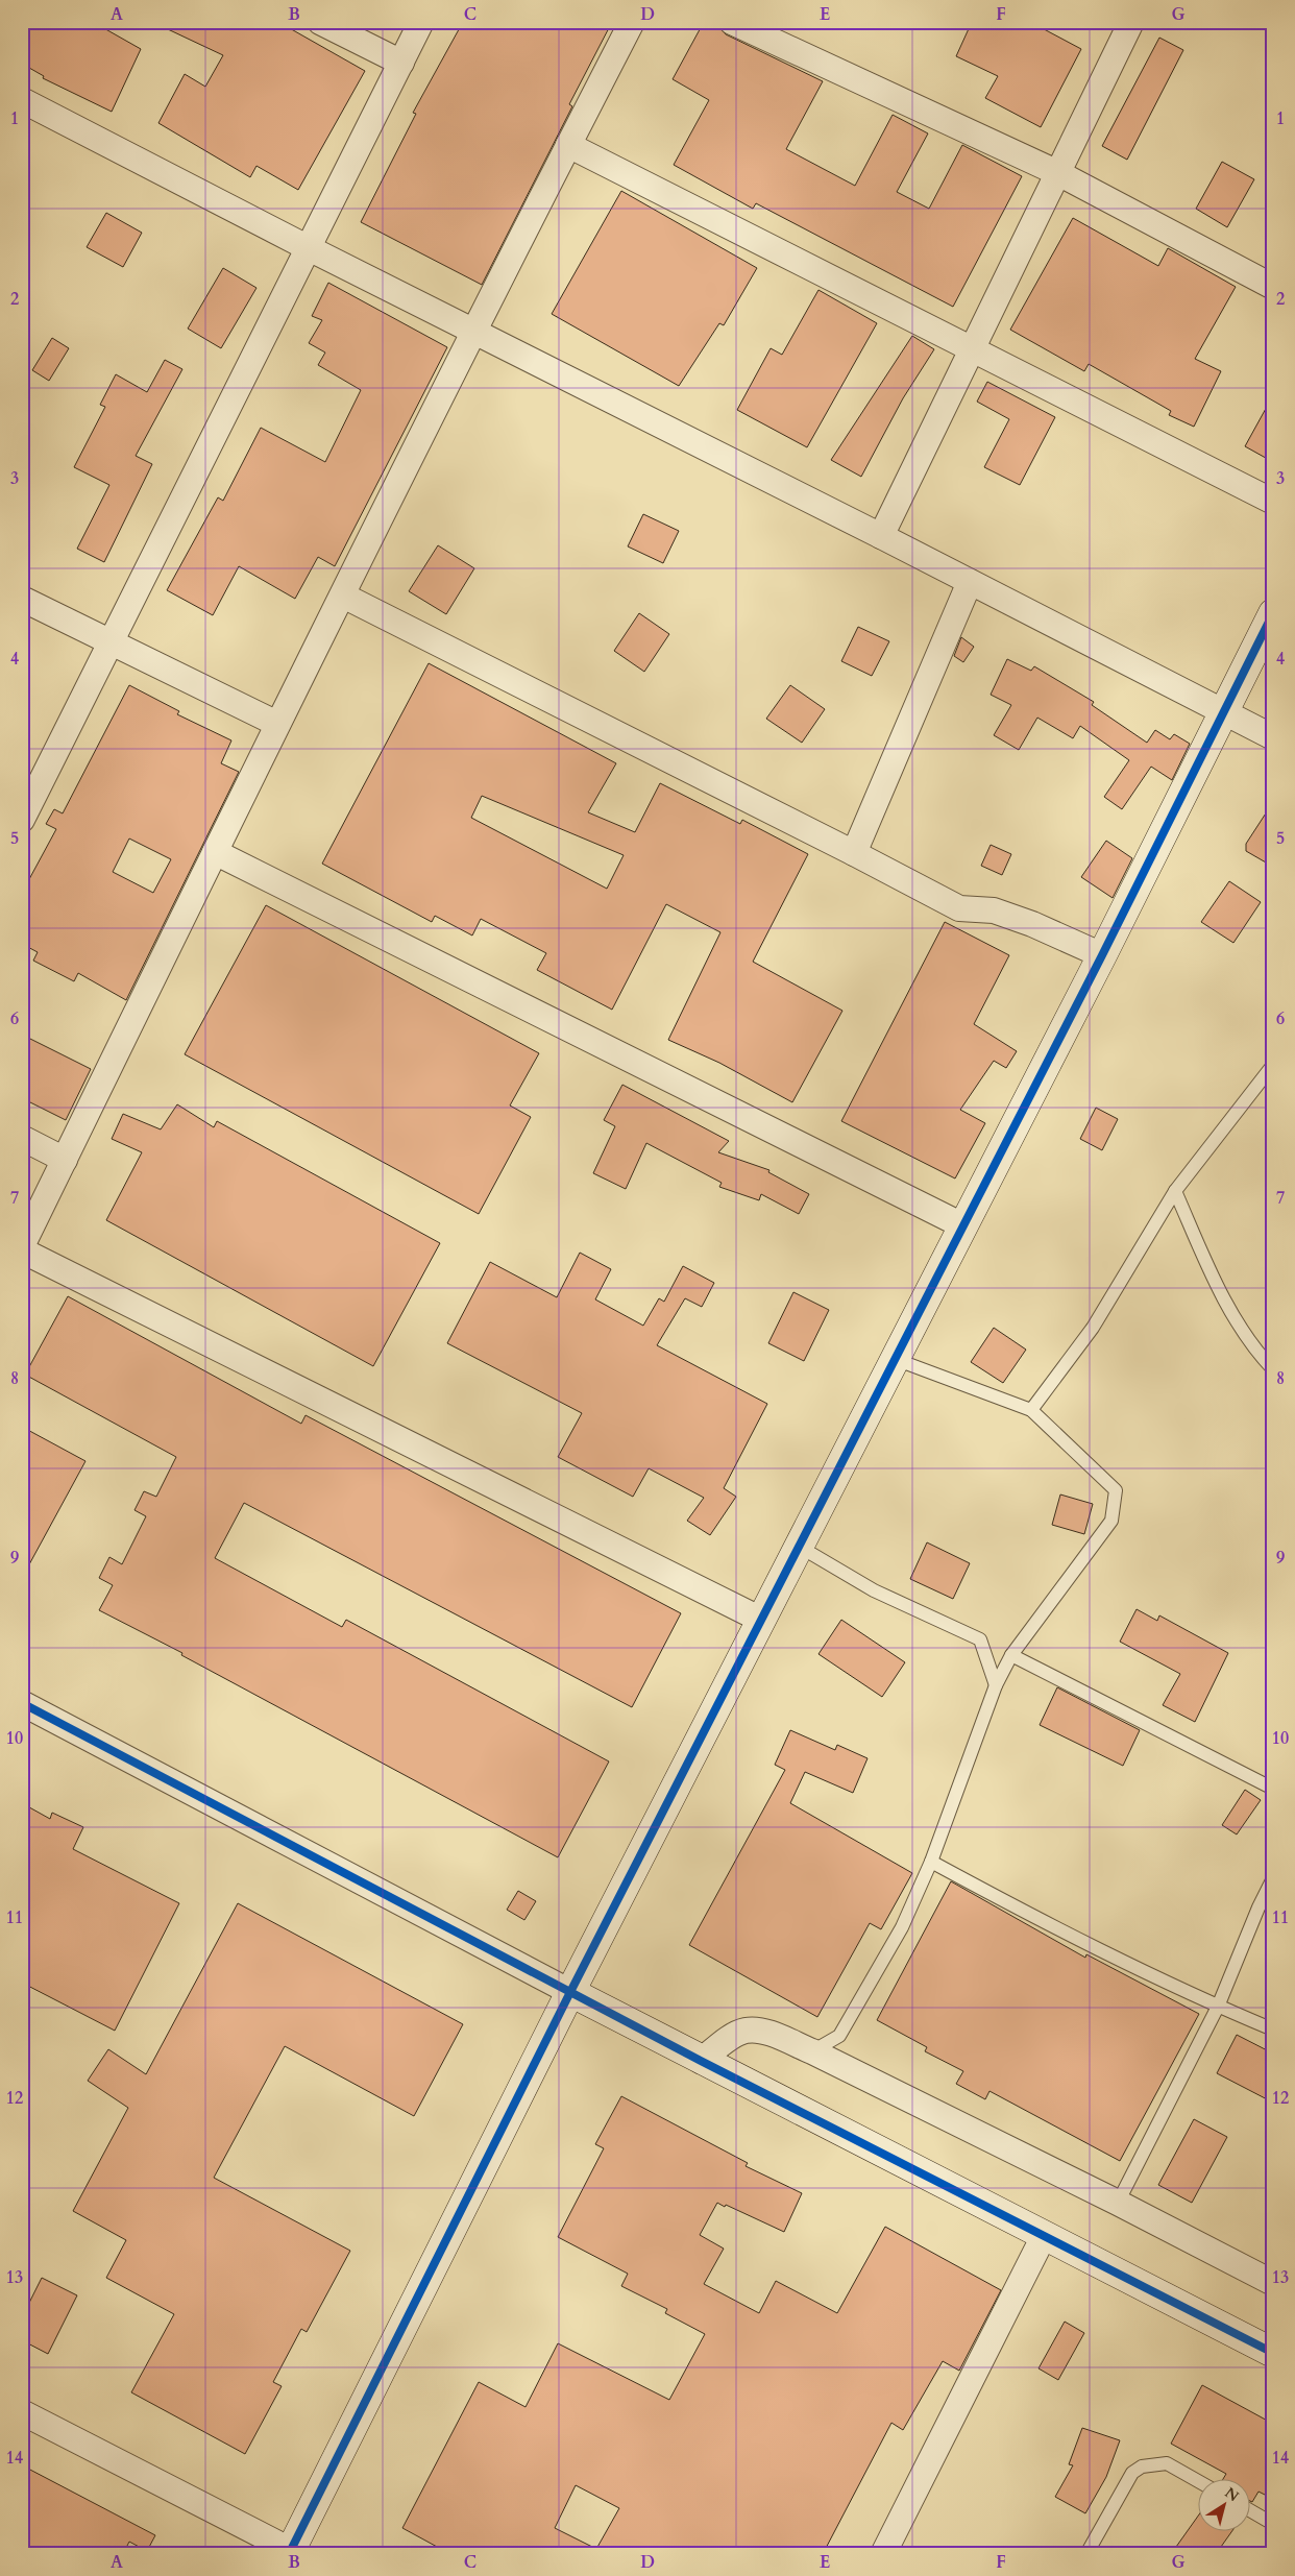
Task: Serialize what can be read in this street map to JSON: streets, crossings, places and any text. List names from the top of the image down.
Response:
{
  "north": "top right",
  "grid": {
    "columns": [
      "A",
      "B",
      "C",
      "D",
      "E",
      "F",
      "G"
    ],
    "rows": [
      "1",
      "2",
      "3",
      "4",
      "5",
      "6",
      "7",
      "8",
      "9",
      "10",
      "11",
      "12",
      "13",
      "14"
    ]
  }
}
